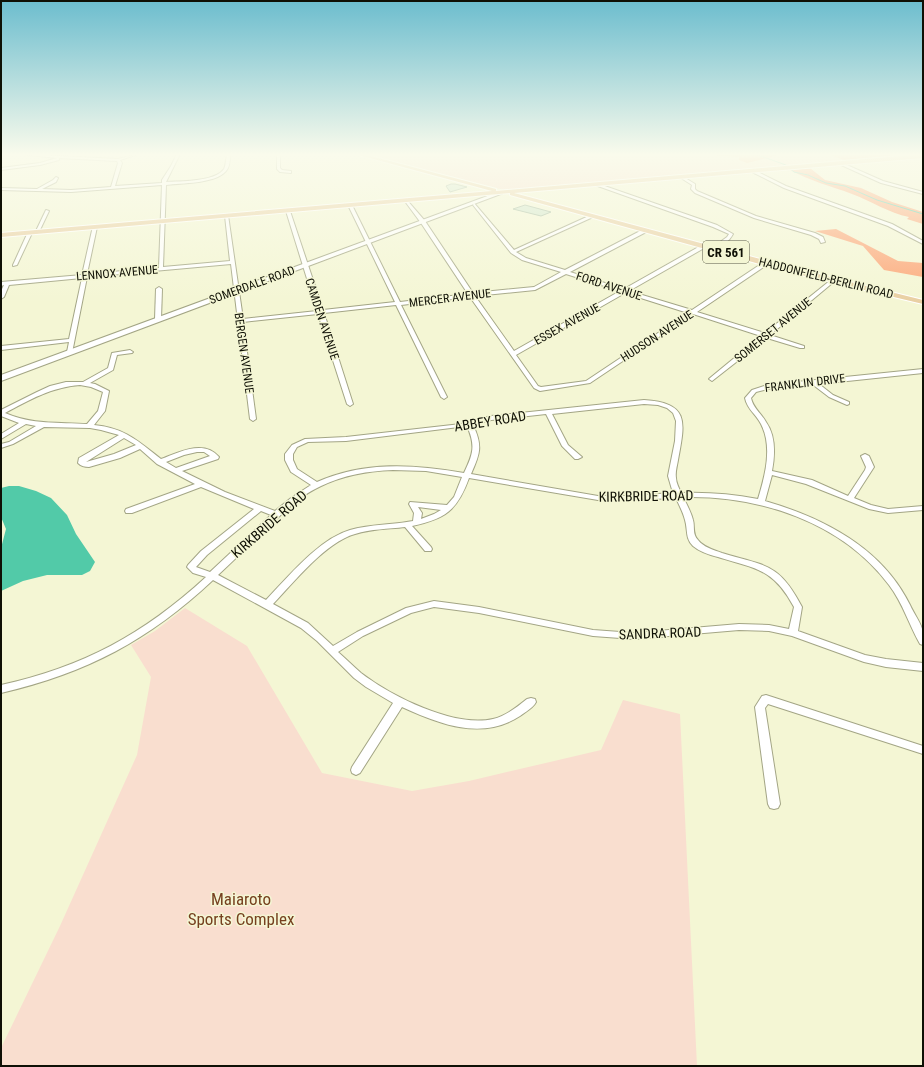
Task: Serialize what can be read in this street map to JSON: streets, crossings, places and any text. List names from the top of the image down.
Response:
{
  "streets": {
    "main road": ["CR 561", "HADDONFIELD-BERLIN ROAD", "SOMERDALE ROAD"],
    "street": [
      "LENNOX AVENUE",
      "FORD AVENUE",
      "MERCER AVENUE",
      "CAMDEN AVENUE",
      "ESSEX AVENUE",
      "SOMERSET AVENUE",
      "HUDSON AVENUE",
      "BERGEN AVENUE",
      "FRANKLIN DRIVE",
      "ABBEY ROAD",
      "KIRKBRIDE ROAD",
      "SANDRA ROAD"
    ]
  },
  "crossings": [
    ["LENNOX AVENUE", "BERGEN AVENUE"],
    ["HADDONFIELD-BERLIN ROAD", "MERCER AVENUE"],
    ["HADDONFIELD-BERLIN ROAD", "ESSEX AVENUE"],
    ["HADDONFIELD-BERLIN ROAD", "SOMERSET AVENUE"],
    ["HADDONFIELD-BERLIN ROAD", "HUDSON AVENUE"],
    ["SOMERDALE ROAD", "FORD AVENUE"],
    ["SOMERDALE ROAD", "CAMDEN AVENUE"],
    ["SOMERDALE ROAD", "BERGEN AVENUE"],
    ["FORD AVENUE", "MERCER AVENUE"],
    ["FORD AVENUE", "ESSEX AVENUE"],
    ["FORD AVENUE", "SOMERSET AVENUE"],
    ["FORD AVENUE", "HUDSON AVENUE"],
    ["MERCER AVENUE", "CAMDEN AVENUE"],
    ["MERCER AVENUE", "BERGEN AVENUE"],
    ["ESSEX AVENUE", "HUDSON AVENUE"],
    ["FRANKLIN DRIVE", "KIRKBRIDE ROAD"],
    ["ABBEY ROAD", "KIRKBRIDE ROAD"],
    ["ABBEY ROAD", "SANDRA ROAD"]
  ],
  "parks": ["Maiaroto Sports Complex"]
}
